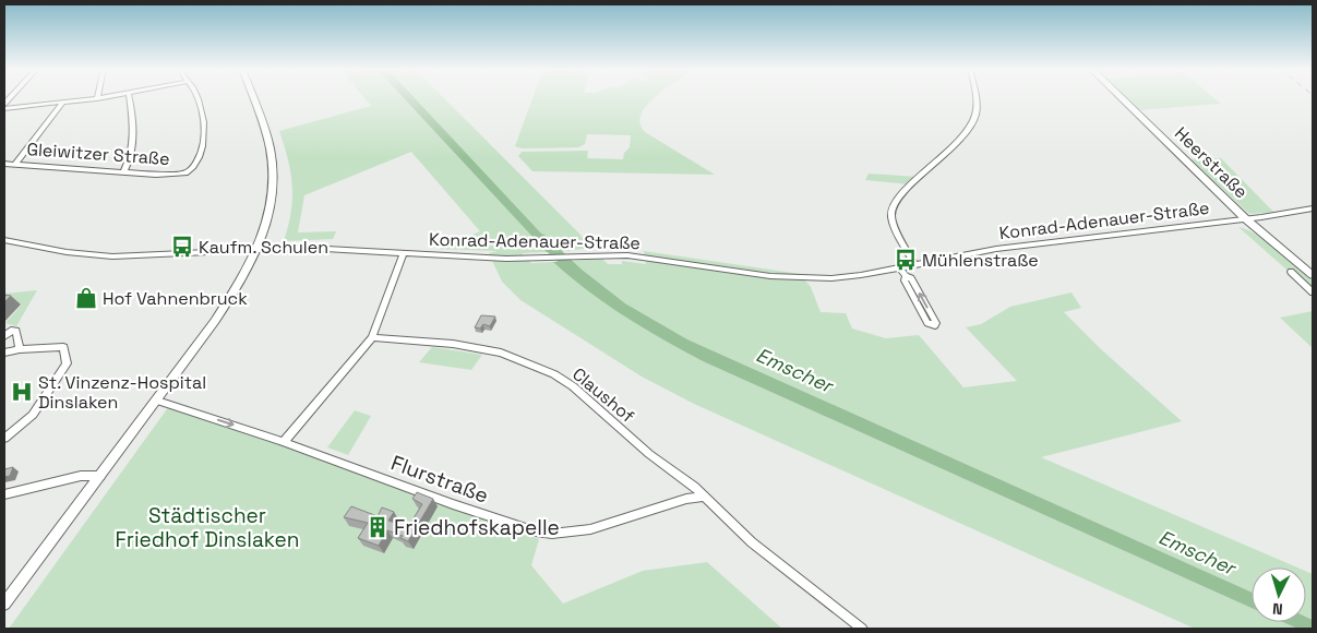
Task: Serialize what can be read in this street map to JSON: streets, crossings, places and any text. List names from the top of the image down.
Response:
{
  "streets": {
    "main road": ["Heerstraße"],
    "street": [
      "Gleiwitzer Straße",
      "Konrad-Adenauer-Straße",
      "Claushof",
      "Flurstraße"
    ]
  },
  "crossings": [
    ["Heerstraße", "Konrad-Adenauer-Straße"],
    ["Claushof", "Flurstraße"]
  ],
  "water": ["Emscher"],
  "parks": ["Städtischer Friedhof Dinslaken"],
  "places": {
    "bus stop": ["Kaufm. Schulen", "Mühlenstraße"],
    "shop": ["Hof Vahnenbruck"],
    "hospital": ["St. Vinzenz-Hospital Dinslaken"],
    "building": ["Friedhofskapelle"]
  },
  "north": "bottom"
}
